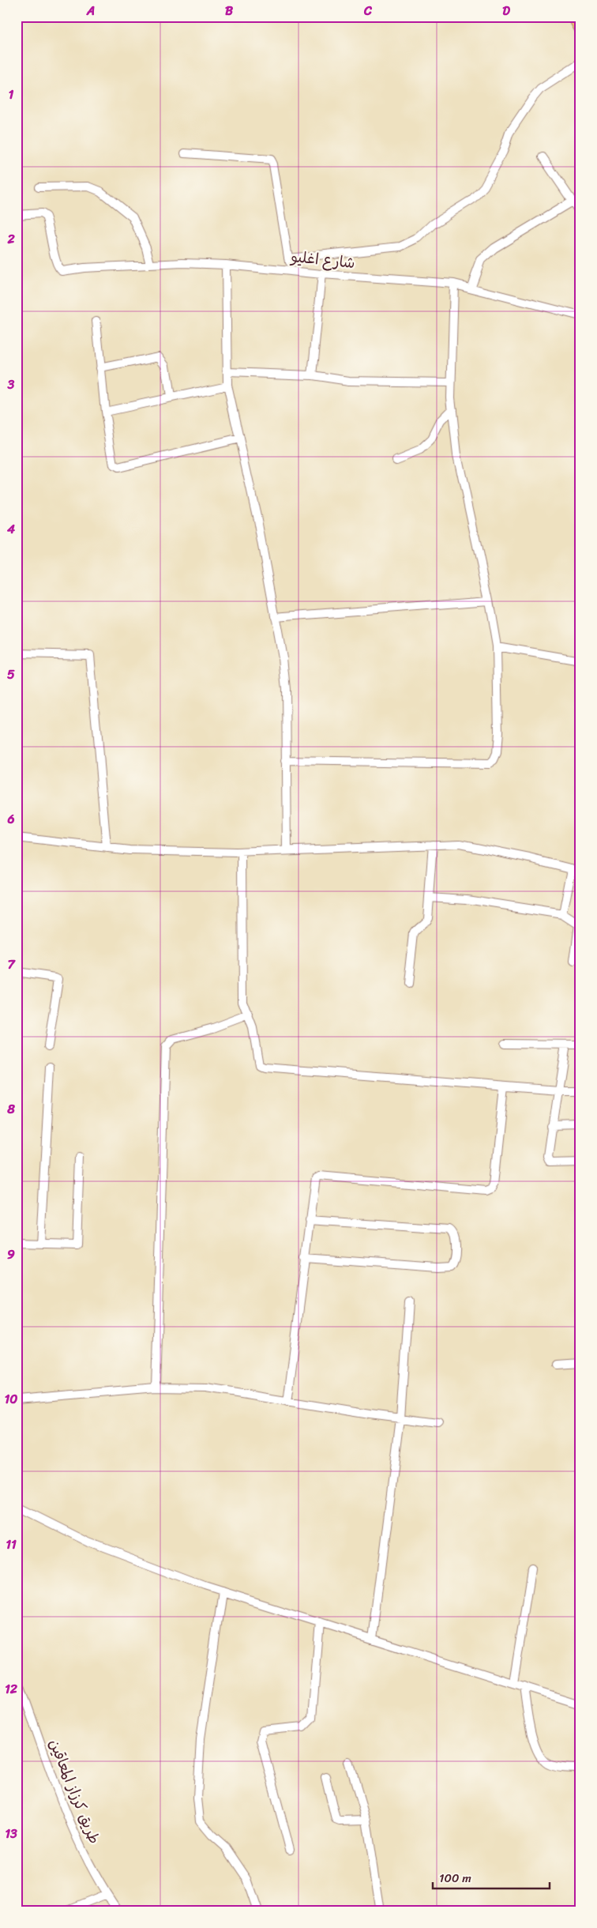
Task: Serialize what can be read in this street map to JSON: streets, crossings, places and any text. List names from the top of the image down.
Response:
{
  "streets": {
    "street": ["شارع اغليو", "طريق كرزاز المعاقين"]
  },
  "scale_bar": "100 m",
  "grid": {
    "columns": [
      "A",
      "B",
      "C",
      "D"
    ],
    "rows": [
      "1",
      "2",
      "3",
      "4",
      "5",
      "6",
      "7",
      "8",
      "9",
      "10",
      "11",
      "12",
      "13"
    ]
  }
}
